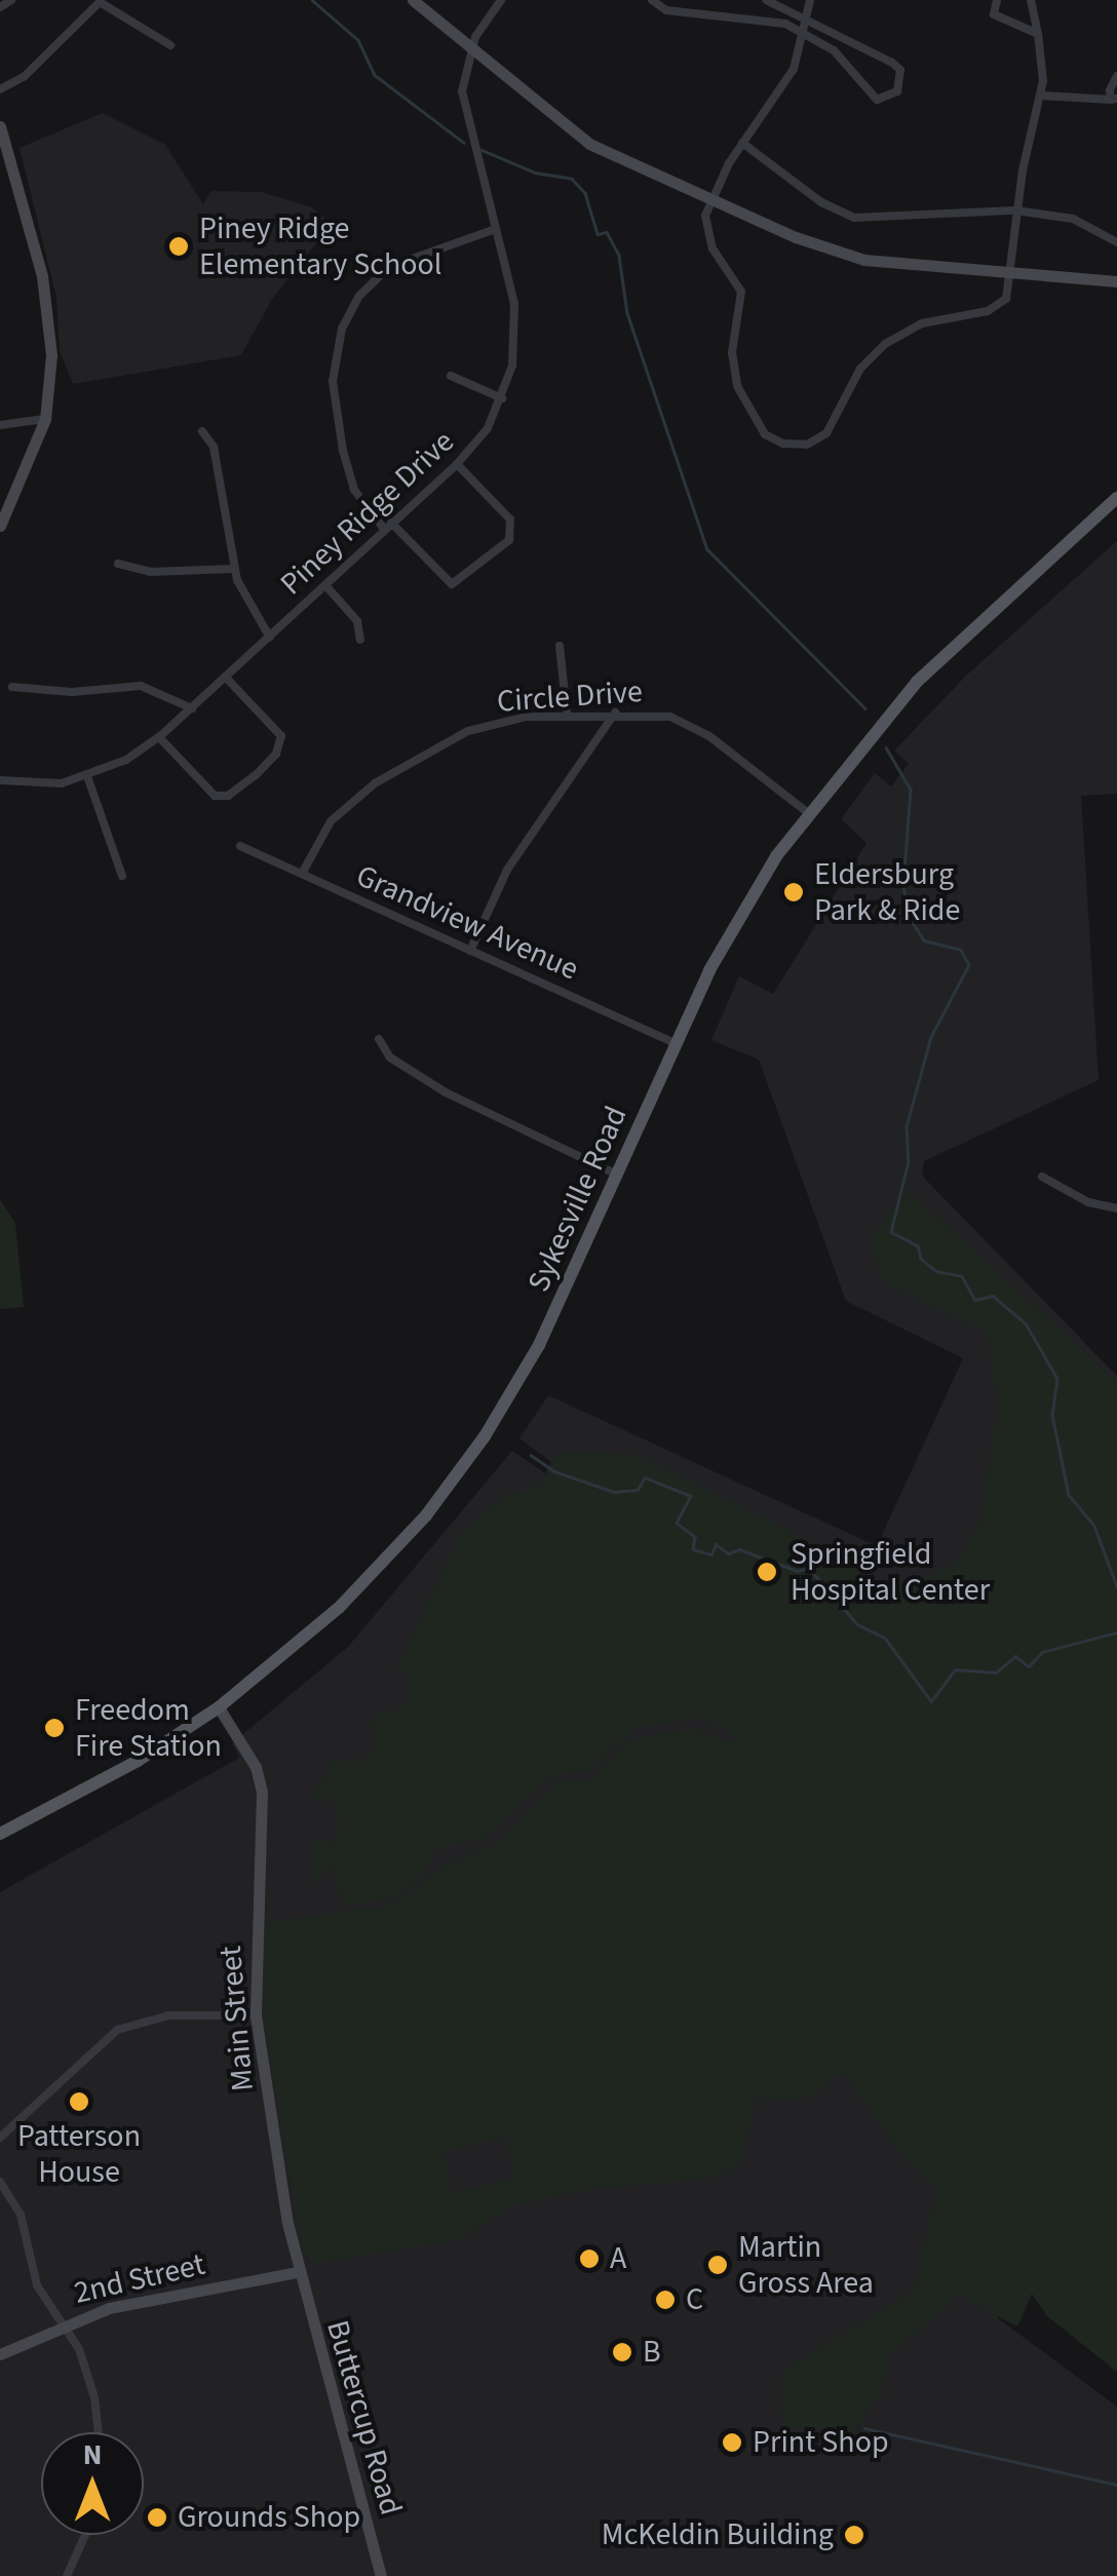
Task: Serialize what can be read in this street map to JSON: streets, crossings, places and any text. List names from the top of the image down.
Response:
{
  "streets": {
    "main road": ["Sykesville Road"],
    "street": [
      "Piney Ridge Drive",
      "Circle Drive",
      "Grandview Avenue",
      "Main Street",
      "2nd Street",
      "Buttercup Road"
    ]
  },
  "crossings": [
    ["Circle Drive", "Grandview Avenue"],
    ["Circle Drive", "Sykesville Road"],
    ["Grandview Avenue", "Sykesville Road"],
    ["Sykesville Road", "Main Street"],
    ["Main Street", "2nd Street"],
    ["Main Street", "Buttercup Road"],
    ["2nd Street", "Buttercup Road"]
  ],
  "places": [
    "Piney Ridge Elementary School",
    "Eldersburg Park & Ride",
    "Springfield Hospital Center",
    "Freedom Fire Station",
    "Patterson House",
    "A",
    "Martin Gross Area",
    "C",
    "B",
    "Print Shop",
    "Grounds Shop",
    "McKeldin Building"
  ],
  "north": "top"
}
